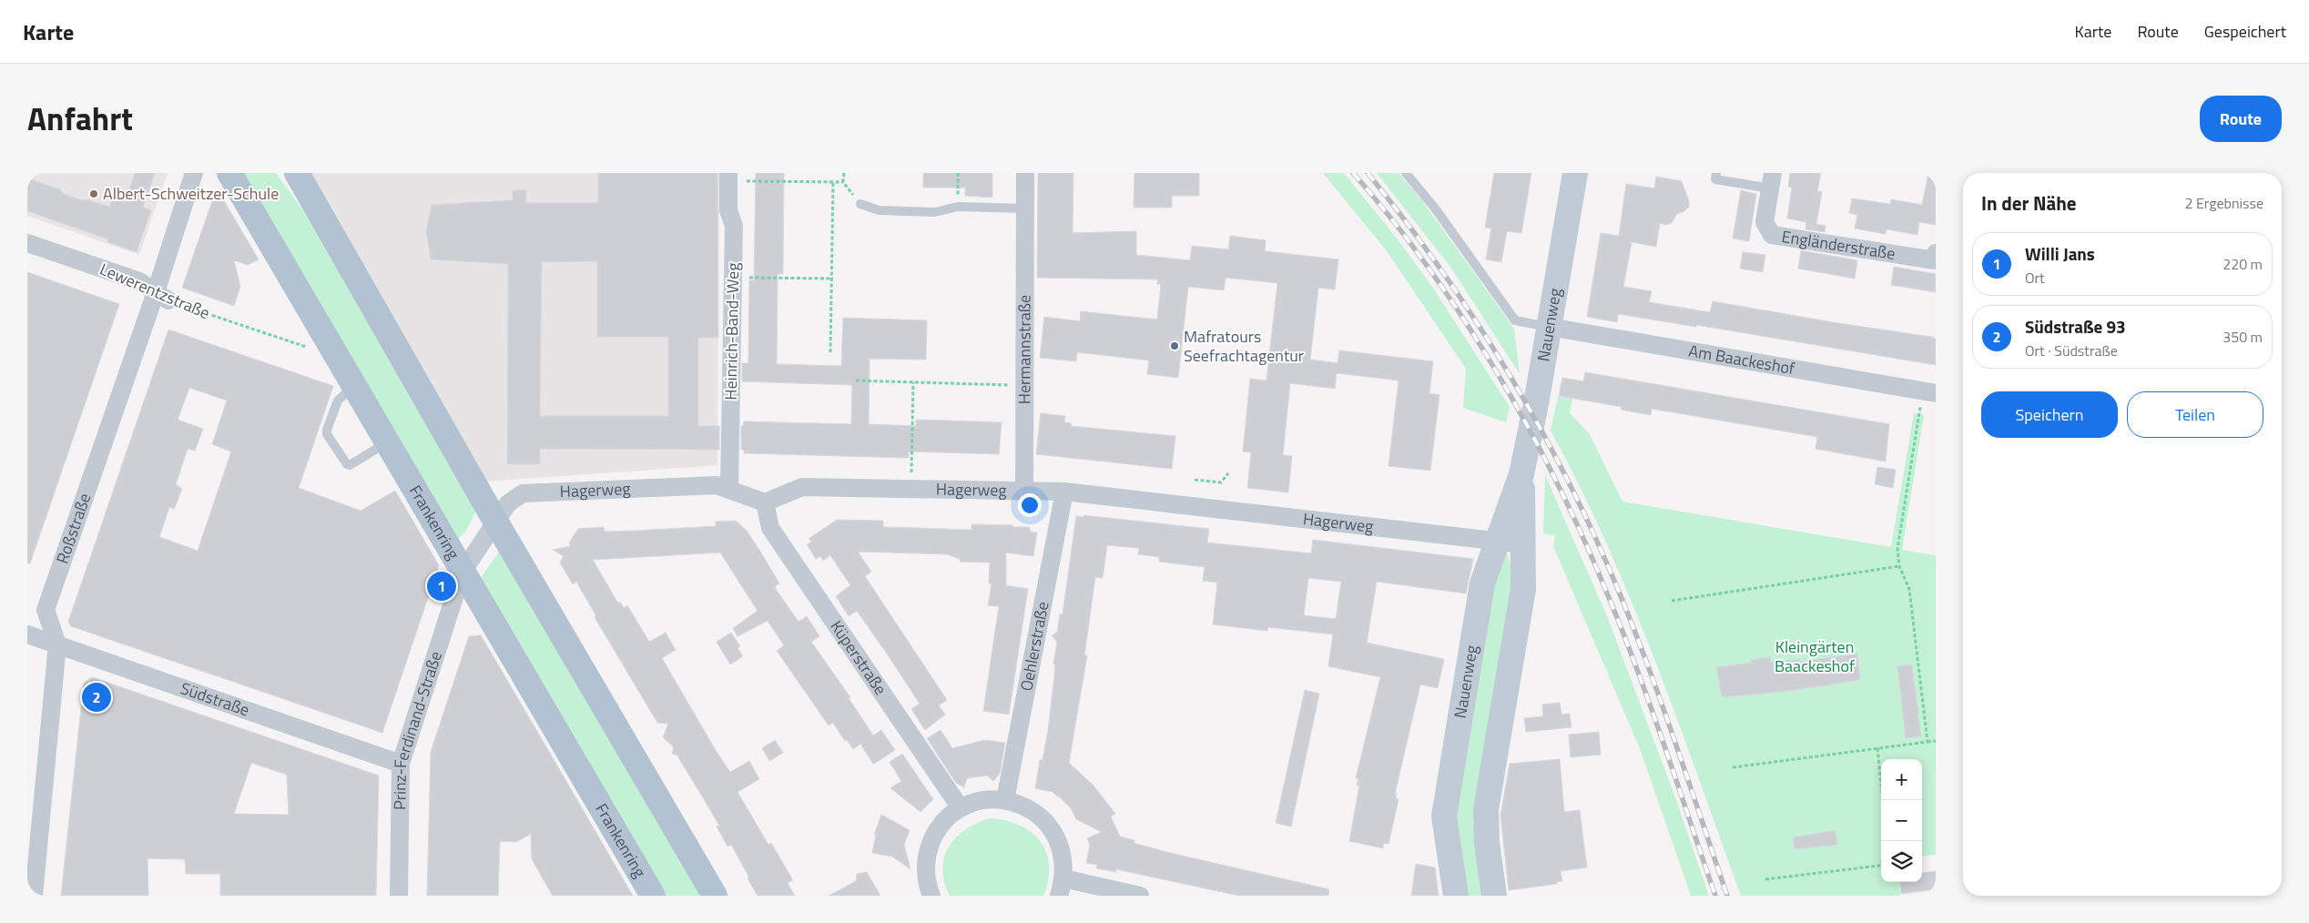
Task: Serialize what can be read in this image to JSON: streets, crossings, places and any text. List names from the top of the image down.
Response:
{
  "streets": {
    "main road": ["Frankenring"],
    "street": [
      "Engländerstraße",
      "Lewerentzstraße",
      "Nauenweg",
      "Heinrich-Band-Weg",
      "Hermannstraße",
      "Am Baackeshof",
      "Hagerweg",
      "Roßstraße",
      "Oehlerstraße",
      "Küperstraße",
      "Südstraße",
      "Prinz-Ferdinand-Straße"
    ]
  },
  "crossings": [
    ["Lewerentzstraße", "Frankenring"],
    ["Lewerentzstraße", "Roßstraße"],
    ["Nauenweg", "Am Baackeshof"],
    ["Nauenweg", "Hagerweg"],
    ["Heinrich-Band-Weg", "Hagerweg"],
    ["Hermannstraße", "Hagerweg"],
    ["Hagerweg", "Frankenring"],
    ["Hagerweg", "Oehlerstraße"],
    ["Hagerweg", "Küperstraße"],
    ["Hagerweg", "Prinz-Ferdinand-Straße"],
    ["Frankenring", "Prinz-Ferdinand-Straße"],
    ["Roßstraße", "Südstraße"],
    ["Südstraße", "Prinz-Ferdinand-Straße"]
  ],
  "parks": ["Kleingärten Baackeshof"],
  "places": ["Albert-Schweitzer-Schule", "Mafratours Seefrachtagentur"],
  "page": {
    "header": "Karte",
    "nav": ["Karte", "Route", "Gespeichert"],
    "title": "Anfahrt",
    "buttons": [
      "Route",
      ["Speichern", "Teilen"]
    ],
    "heading": ["In der Nähe", "2 Ergebnisse"],
    "list": [
      {
        "mark": "1",
        "name": "Willi Jans",
        "note": "Ort",
        "value": "220 m"
      },
      {
        "mark": "2",
        "name": "Südstraße 93",
        "note": "Ort · Südstraße",
        "value": "350 m"
      }
    ],
    "pins": ["1", "2"],
    "map_buttons": ["+", "−"]
  }
}
